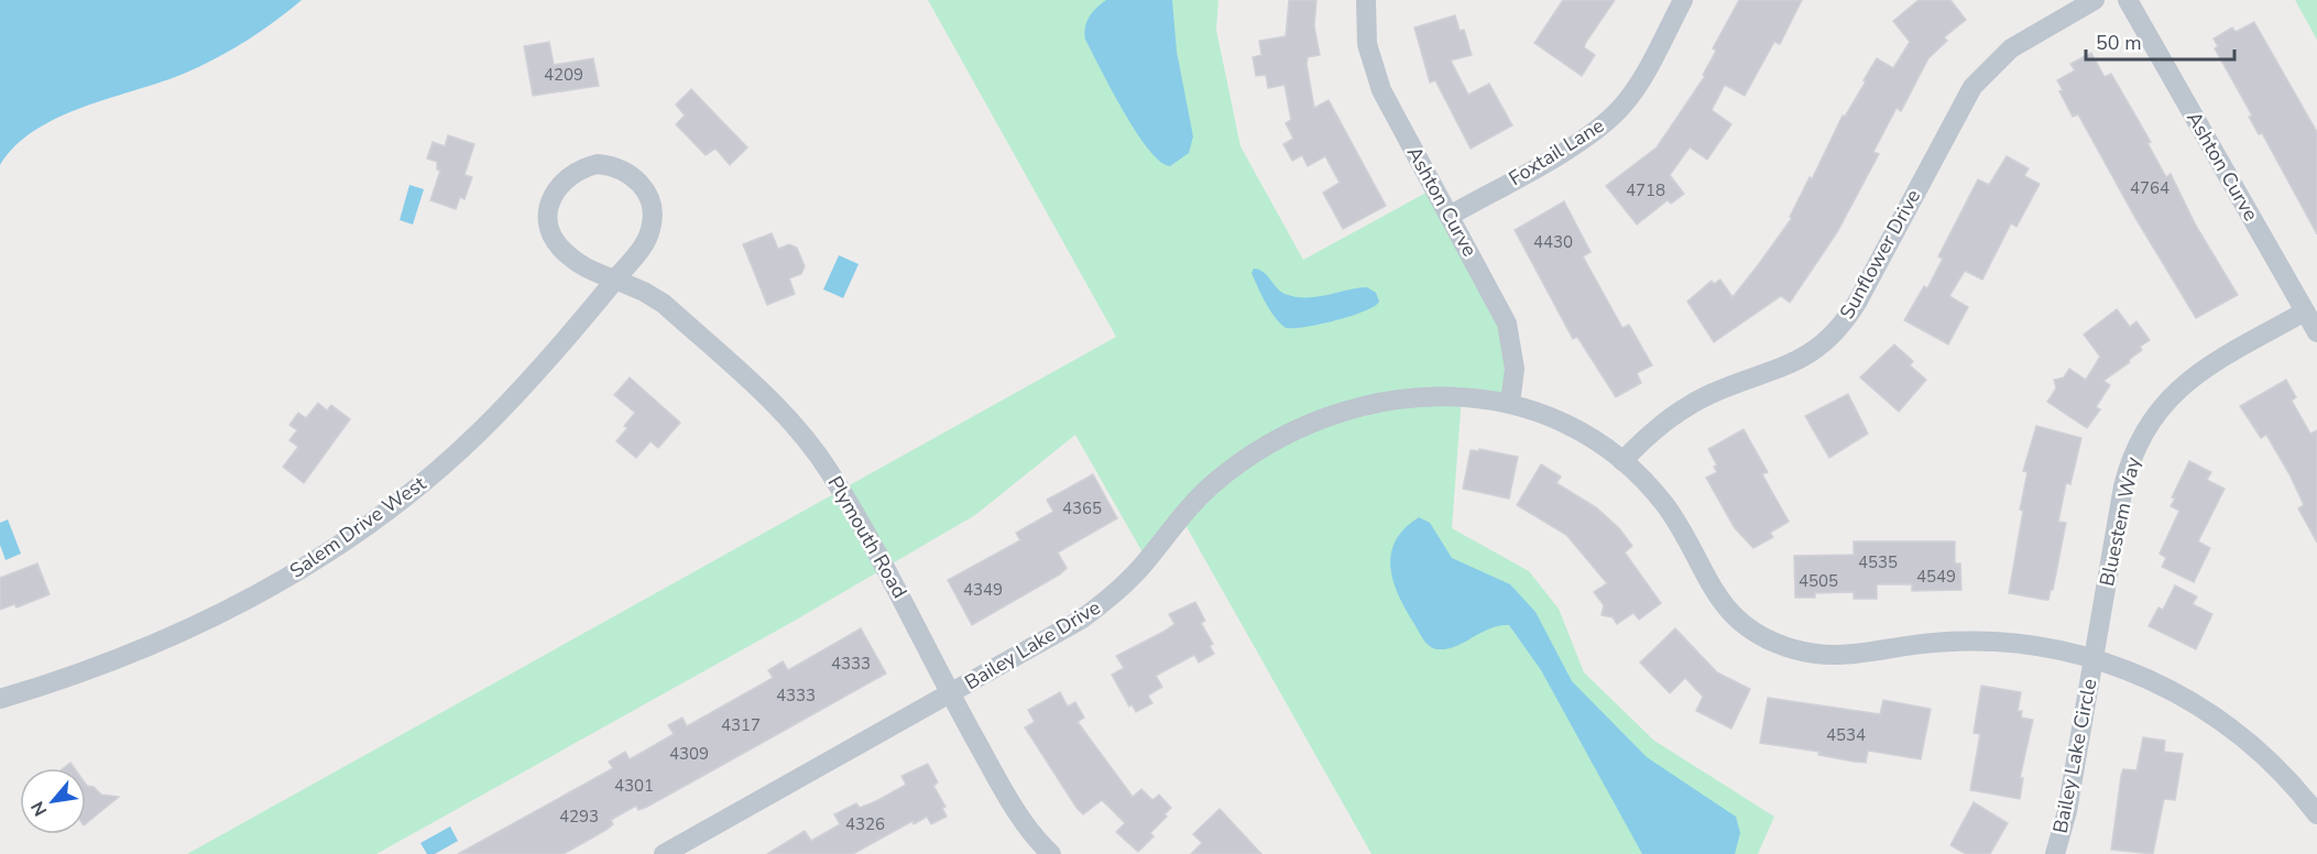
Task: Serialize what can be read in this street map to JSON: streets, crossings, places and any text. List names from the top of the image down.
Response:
{
  "streets": {
    "street": [
      "Foxtail Lane",
      "Ashton Curve",
      "Sunflower Drive",
      "Bluestem Way",
      "Salem Drive West",
      "Plymouth Road",
      "Bailey Lake Drive",
      "Bailey Lake Circle"
    ]
  },
  "crossings": [
    ["Foxtail Lane", "Ashton Curve"],
    ["Ashton Curve", "Bluestem Way"],
    ["Ashton Curve", "Bailey Lake Drive"],
    ["Sunflower Drive", "Bailey Lake Drive"],
    ["Bluestem Way", "Bailey Lake Drive"],
    ["Bluestem Way", "Bailey Lake Circle"],
    ["Salem Drive West", "Plymouth Road"],
    ["Plymouth Road", "Bailey Lake Drive"],
    ["Bailey Lake Drive", "Bailey Lake Circle"]
  ],
  "house_numbers": [
    "4209",
    "4764",
    "4718",
    "4430",
    "4365",
    "4535",
    "4549",
    "4505",
    "4349",
    "4333",
    "4333",
    "4317",
    "4534",
    "4309",
    "4301",
    "4293",
    "4326"
  ],
  "scale_bar": "50 m",
  "north": "bottom left"
}
